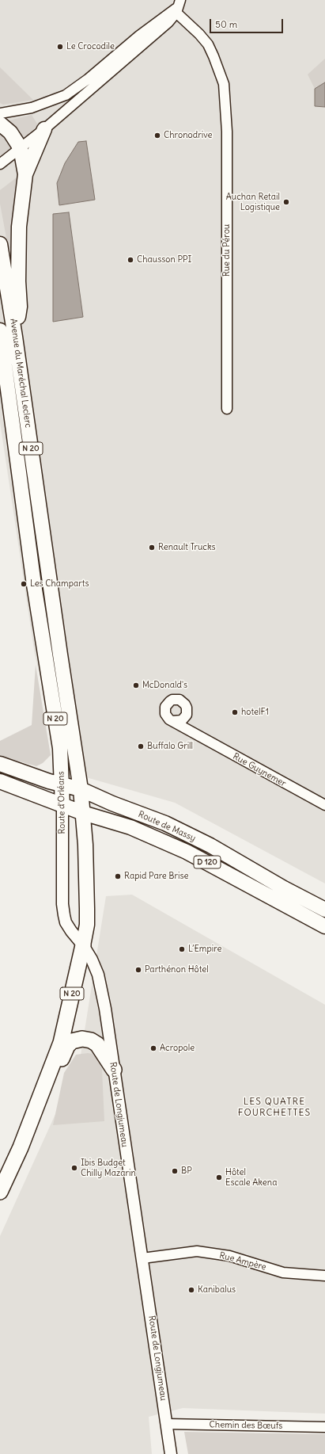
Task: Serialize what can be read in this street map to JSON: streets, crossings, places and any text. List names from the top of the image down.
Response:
{
  "streets": {
    "highway": ["N 20"],
    "main road": [
      "Avenue du Maréchal Leclerc",
      "Route d'Orléans",
      "Route de Massy",
      "D 120"
    ],
    "street": [
      "Rue du Pérou",
      "Rue Guynemer",
      "Route de Longjumeau",
      "Rue Ampère",
      "Chemin des Bœufs"
    ]
  },
  "crossings": [
    ["Avenue du Maréchal Leclerc", "Route d'Orléans"],
    ["N 20", "Route d'Orléans"],
    ["N 20", "Route de Massy"],
    ["N 20", "Route de Longjumeau"],
    ["Route d'Orléans", "Route de Massy"],
    ["Route d'Orléans", "Route de Longjumeau"],
    ["Route de Longjumeau", "Rue Ampère"],
    ["Route de Longjumeau", "Chemin des Bœufs"]
  ],
  "districts": ["LES QUATRE FOURCHETTES"],
  "places": [
    "Le Crocodile",
    "Chronodrive",
    "Auchan Retail Logistique",
    "Chausson PPI",
    "Renault Trucks",
    "Les Champarts",
    "McDonald's",
    "hotelF1",
    "Buffalo Grill",
    "Rapid Pare Brise",
    "L’Empire",
    "Parthénon Hôtel",
    "Acropole",
    "Ibis Budget Chilly Mazarin",
    "BP",
    "Hôtel Escale Akena",
    "Kanibalus"
  ],
  "scale_bar": "50 m"
}
